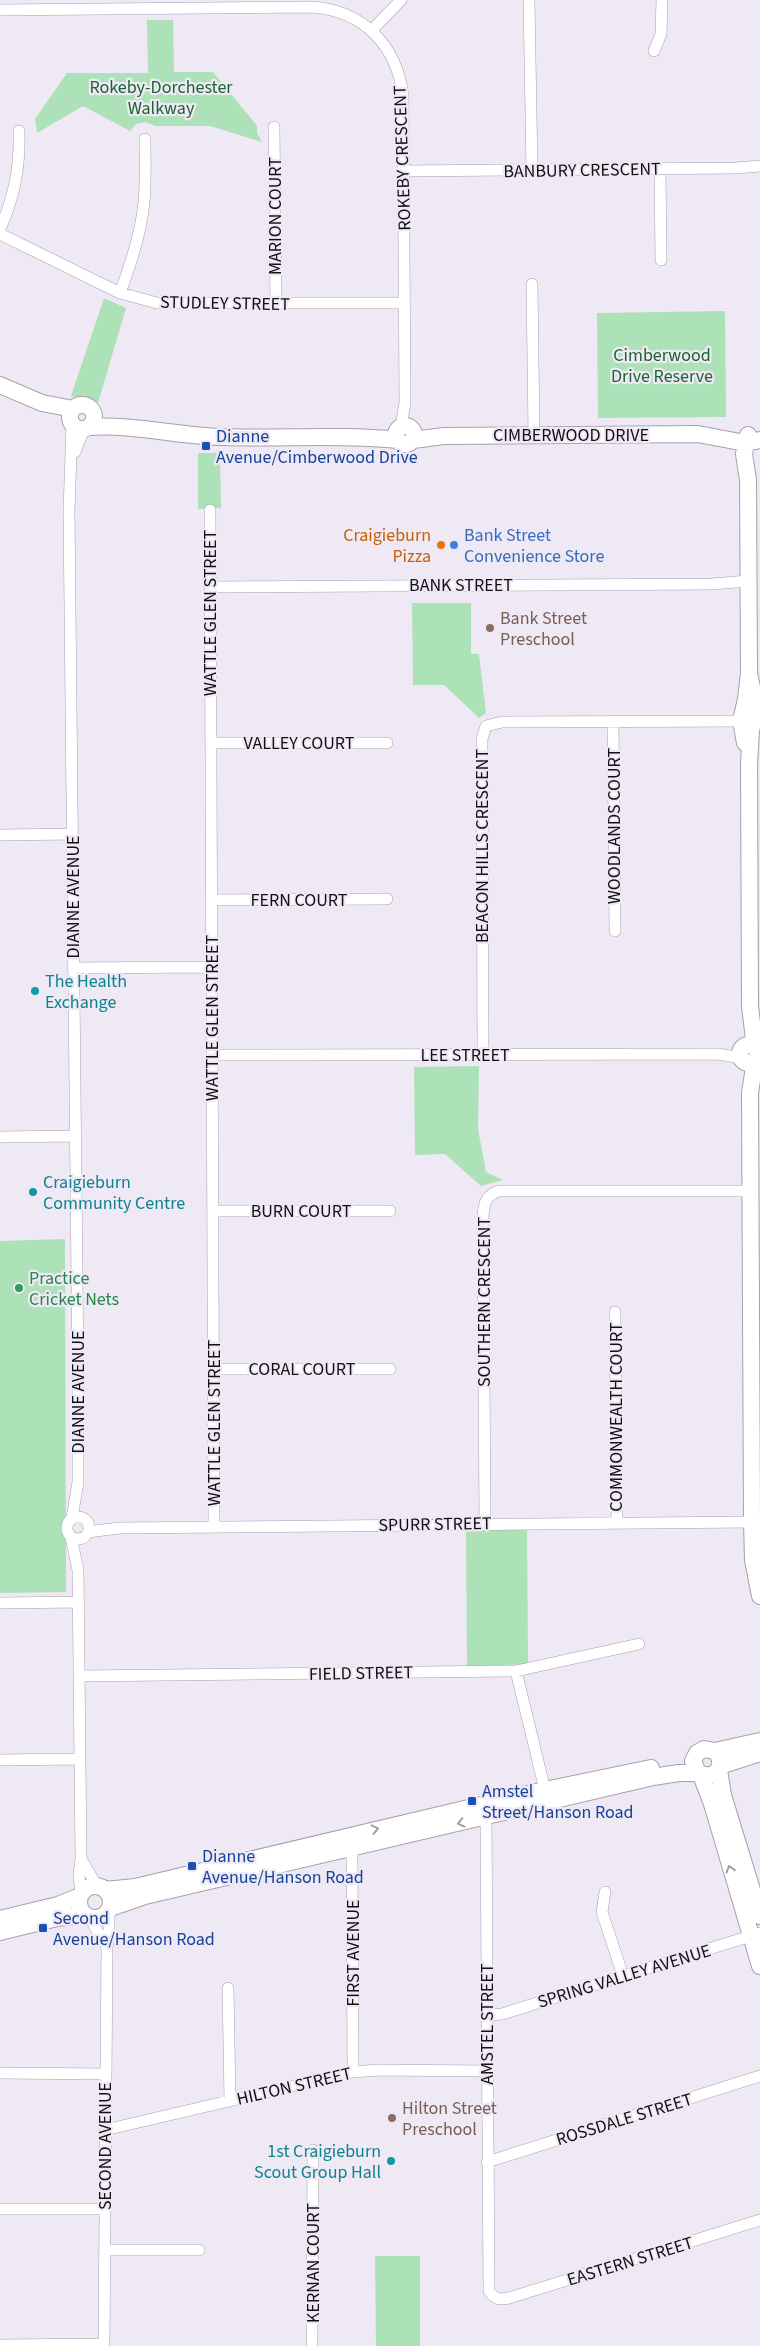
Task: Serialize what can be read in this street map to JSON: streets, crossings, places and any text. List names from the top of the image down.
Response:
{
  "streets": {
    "street": [
      "ROKEBY CRESCENT",
      "BANBURY CRESCENT",
      "MARION COURT",
      "STUDLEY STREET",
      "CIMBERWOOD DRIVE",
      "BANK STREET",
      "WATTLE GLEN STREET",
      "VALLEY COURT",
      "WOODLANDS COURT",
      "BEACON HILLS CRESCENT",
      "DIANNE AVENUE",
      "FERN COURT",
      "LEE STREET",
      "BURN COURT",
      "SOUTHERN CRESCENT",
      "CORAL COURT",
      "COMMONWEALTH COURT",
      "SPURR STREET",
      "FIELD STREET",
      "FIRST AVENUE",
      "SPRING VALLEY AVENUE",
      "AMSTEL STREET",
      "HILTON STREET",
      "ROSSDALE STREET",
      "SECOND AVENUE",
      "EASTERN STREET",
      "KERNAN COURT"
    ]
  },
  "crossings": [
    ["ROKEBY CRESCENT", "BANBURY CRESCENT"],
    ["ROKEBY CRESCENT", "STUDLEY STREET"],
    ["ROKEBY CRESCENT", "CIMBERWOOD DRIVE"],
    ["MARION COURT", "STUDLEY STREET"],
    ["CIMBERWOOD DRIVE", "DIANNE AVENUE"],
    ["BANK STREET", "WATTLE GLEN STREET"],
    ["WATTLE GLEN STREET", "VALLEY COURT"],
    ["WATTLE GLEN STREET", "FERN COURT"],
    ["WATTLE GLEN STREET", "LEE STREET"],
    ["WATTLE GLEN STREET", "BURN COURT"],
    ["WATTLE GLEN STREET", "CORAL COURT"],
    ["WATTLE GLEN STREET", "SPURR STREET"],
    ["WOODLANDS COURT", "BEACON HILLS CRESCENT"],
    ["BEACON HILLS CRESCENT", "LEE STREET"],
    ["DIANNE AVENUE", "SPURR STREET"],
    ["DIANNE AVENUE", "FIELD STREET"],
    ["DIANNE AVENUE", "SECOND AVENUE"],
    ["SOUTHERN CRESCENT", "SPURR STREET"],
    ["COMMONWEALTH COURT", "SPURR STREET"],
    ["FIRST AVENUE", "HILTON STREET"],
    ["SPRING VALLEY AVENUE", "AMSTEL STREET"],
    ["AMSTEL STREET", "HILTON STREET"],
    ["AMSTEL STREET", "ROSSDALE STREET"],
    ["AMSTEL STREET", "EASTERN STREET"],
    ["HILTON STREET", "SECOND AVENUE"]
  ],
  "parks": ["Rokeby-Dorchester Walkway", "Cimberwood Drive Reserve"],
  "places": {
    "transit": [
      "Dianne Avenue/Cimberwood Drive",
      "Amstel Street/Hanson Road",
      "Dianne Avenue/Hanson Road",
      "Second Avenue/Hanson Road"
    ],
    "other": [
      "Craigieburn Pizza",
      "Bank Street Convenience Store",
      "Bank Street Preschool",
      "The Health Exchange",
      "Craigieburn Community Centre",
      "Practice Cricket Nets",
      "Hilton Street Preschool",
      "1st Craigieburn Scout Group Hall"
    ]
  }
}
